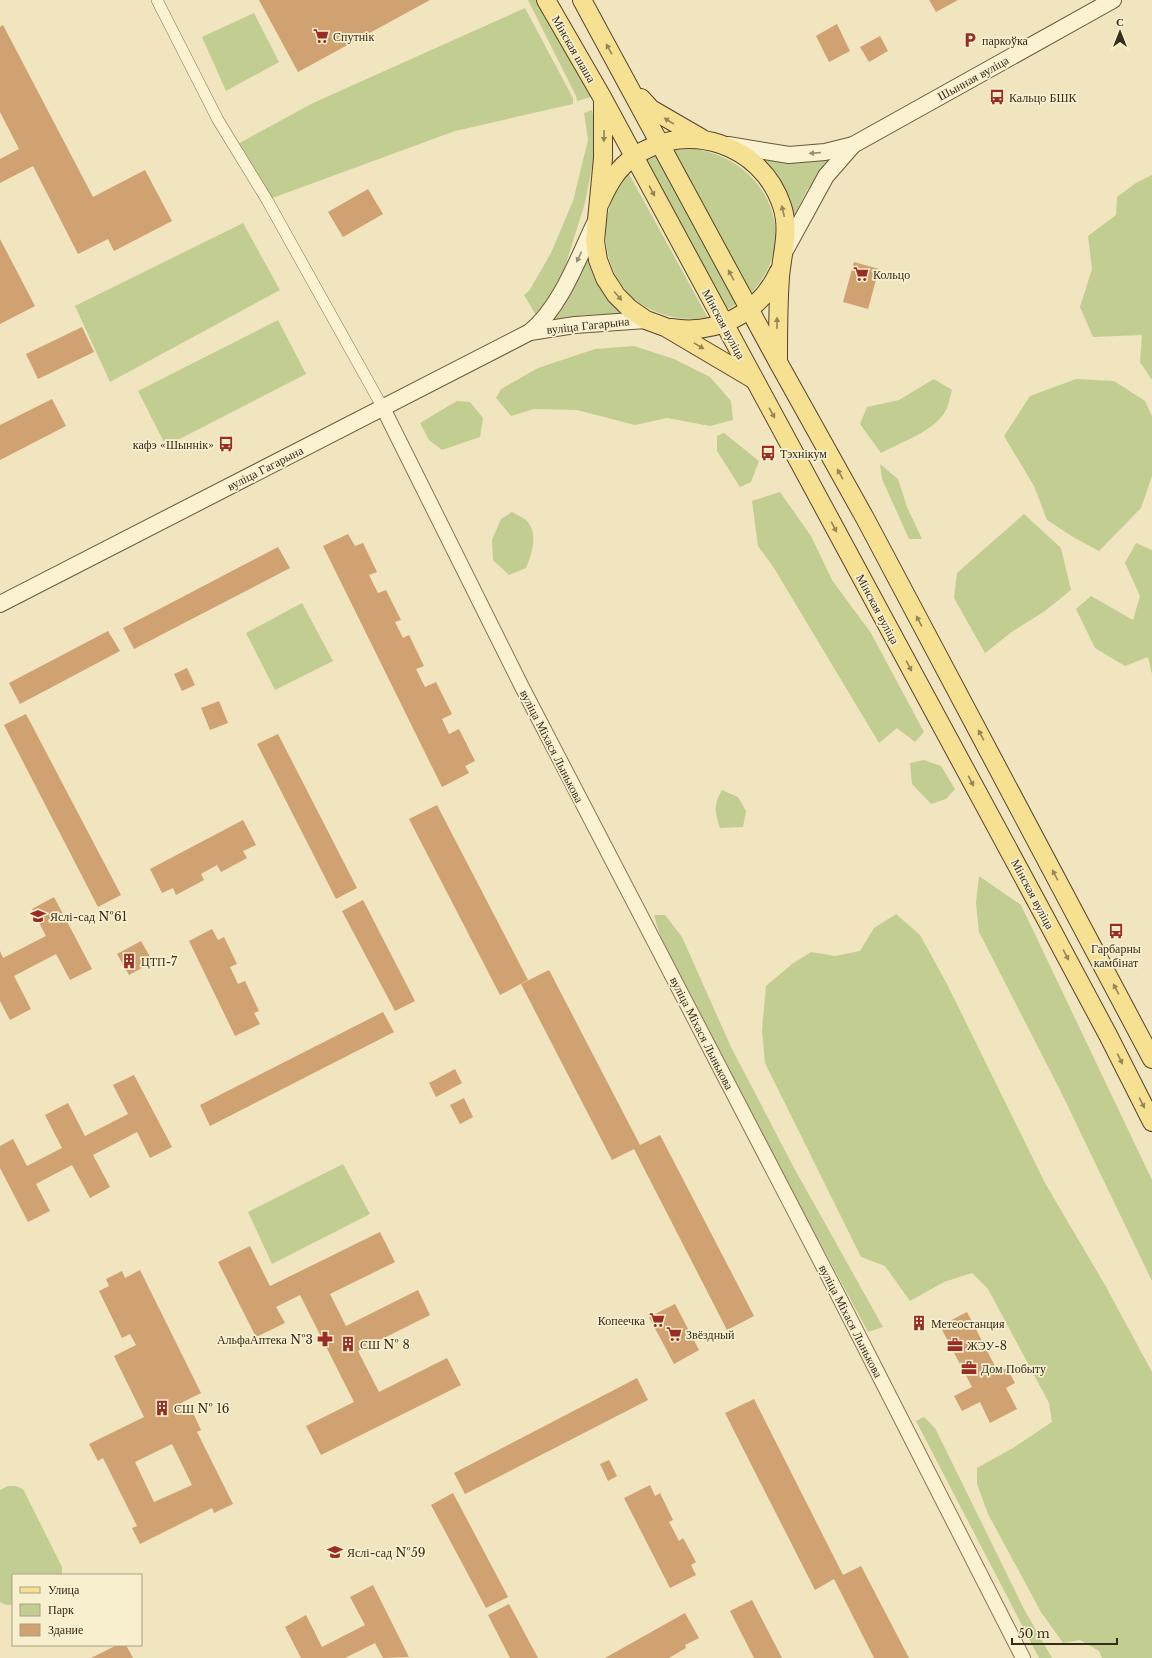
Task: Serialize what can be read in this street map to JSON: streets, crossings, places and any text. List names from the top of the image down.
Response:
{
  "streets": {
    "main road": [
      "Мінская шаша",
      "Шынная вуліца",
      "Мінская вуліца",
      "вуліца Гагарына"
    ],
    "street": ["вуліца Міхася Лынькова"]
  },
  "crossings": [
    ["Мінская шаша", "Мінская вуліца"],
    ["вуліца Гагарына", "вуліца Міхася Лынькова"]
  ],
  "places": {
    "supermarket": [
      "Спутнік",
      "Кольцо",
      "Копеечка",
      "Звёздный"
    ],
    "parking": ["паркоўка"],
    "bus stop": [
      "Кальцо БШК",
      "кафэ «Шыннік»",
      "Тэхнікум",
      "Гарбарны камбінат"
    ],
    "school or university": ["Яслі-сад №61", "Яслі-сад №59"],
    "building": [
      "ЦТП-7",
      "Метеостанция",
      "СШ № 8",
      "СШ № 16"
    ],
    "pharmacy": ["АльфаАптека №3"],
    "office": ["ЖЭУ-8", "Дом Побыту"]
  },
  "legend": ["Улица", "Парк", "Здание"],
  "scale_bar": "50 m",
  "north": "top"
}
